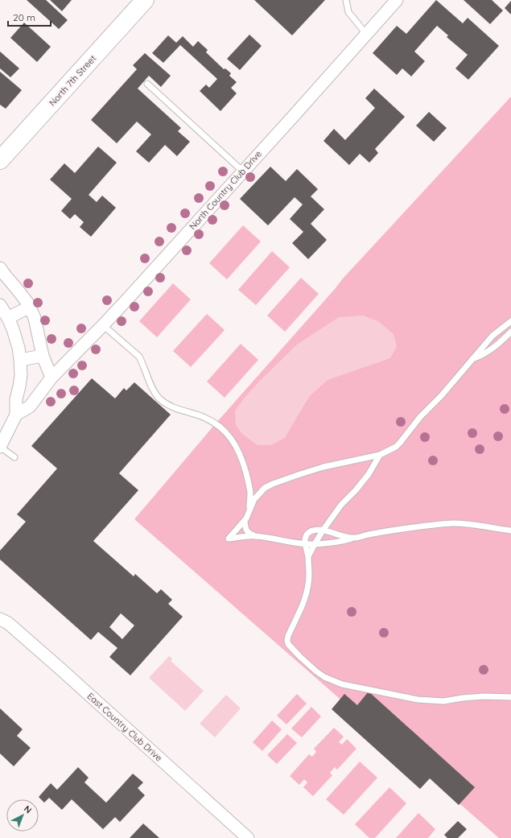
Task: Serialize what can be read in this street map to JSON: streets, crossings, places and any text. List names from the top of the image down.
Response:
{
  "streets": {
    "main road": ["North 7th Street"],
    "street": ["North Country Club Drive", "East Country Club Drive"]
  },
  "scale_bar": "20 m",
  "north": "top right"
}
